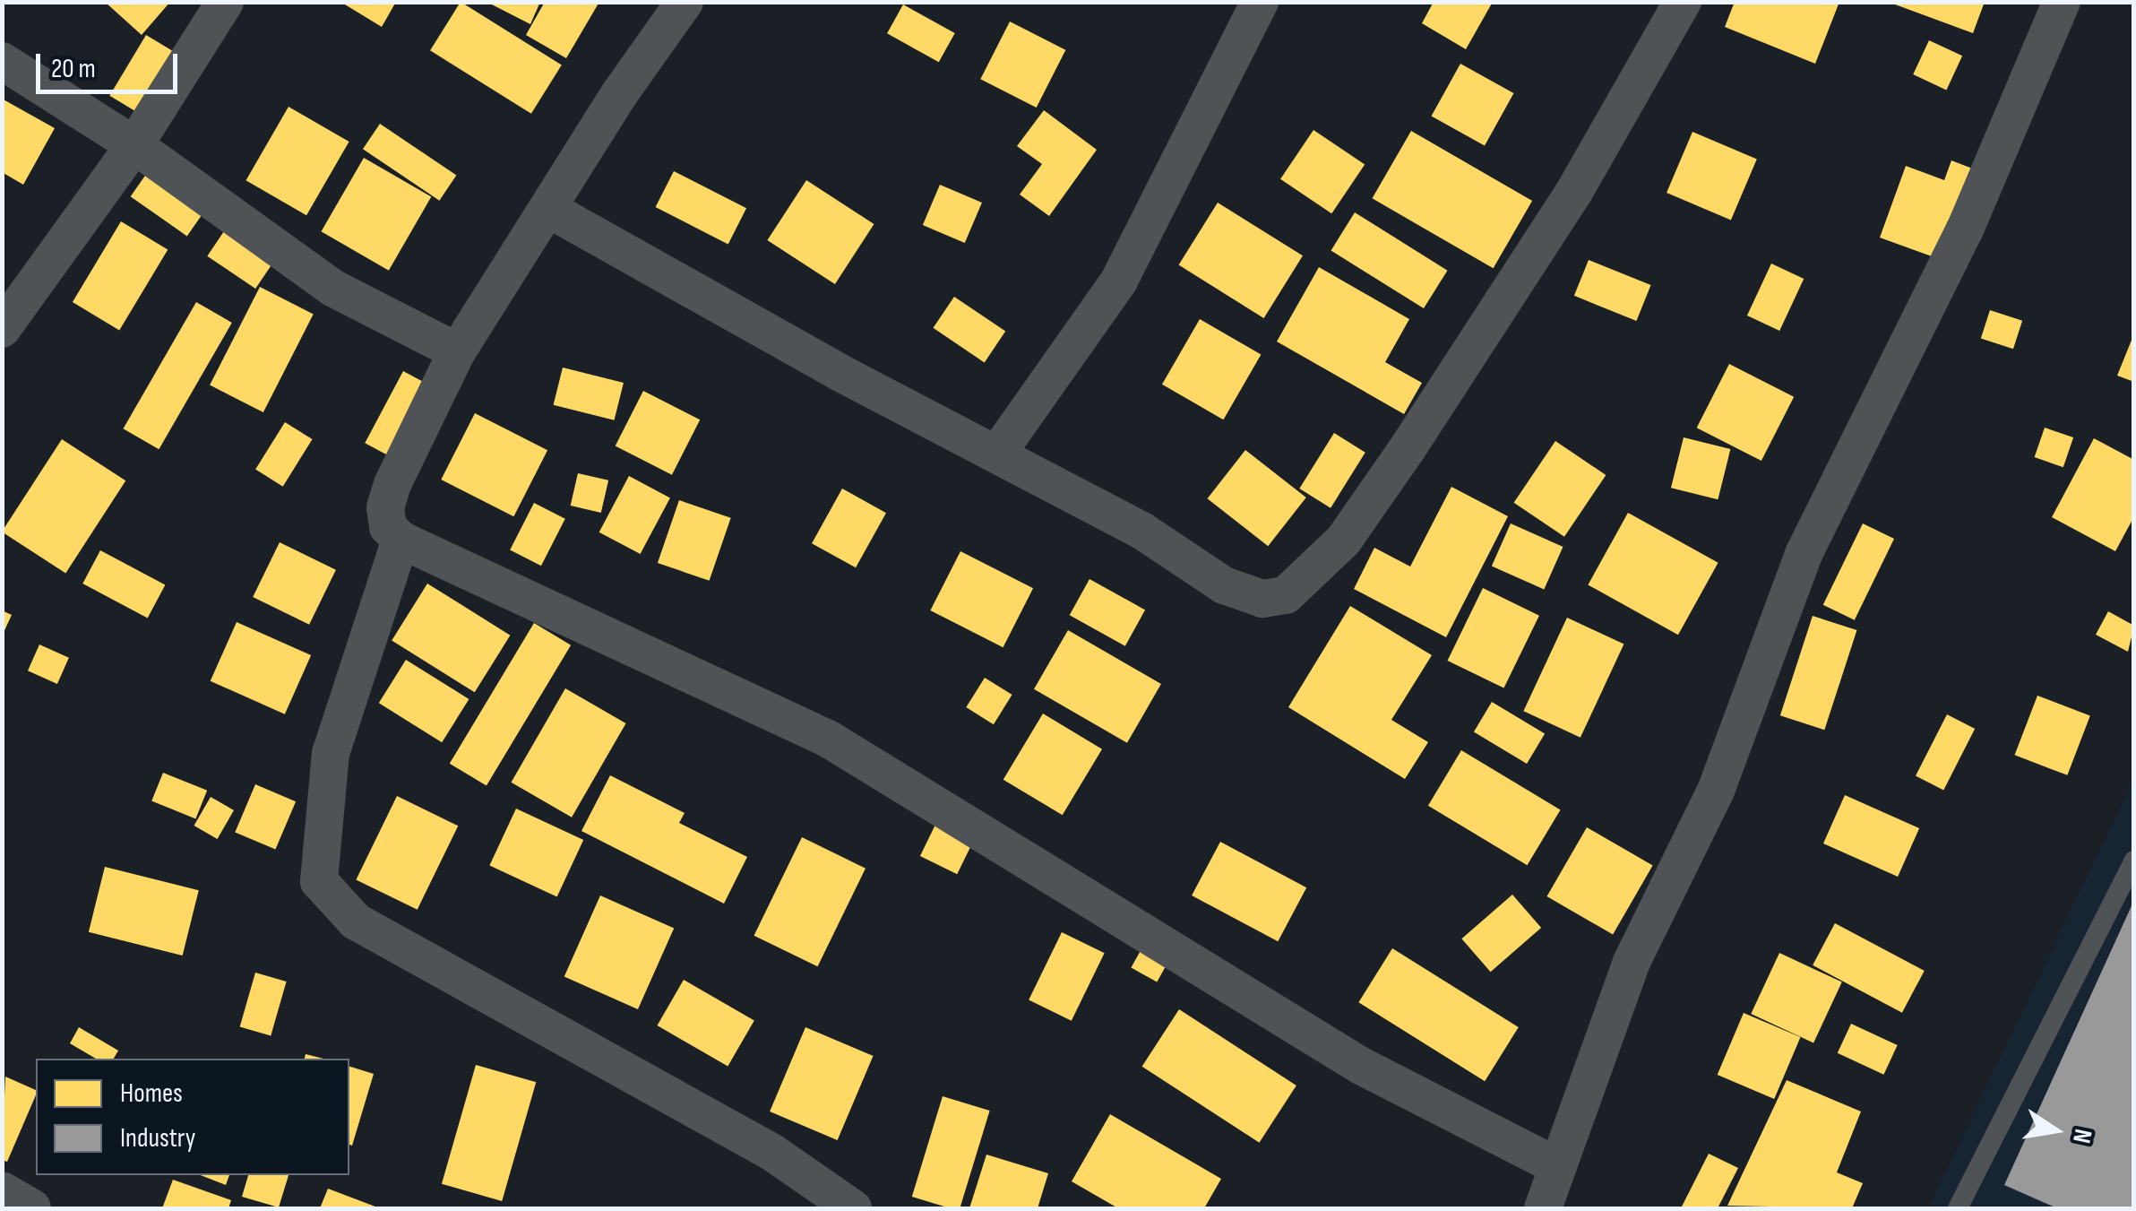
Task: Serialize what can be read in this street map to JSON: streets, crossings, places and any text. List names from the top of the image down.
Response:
{
  "legend": ["Homes", "Industry"],
  "scale_bar": "20 m",
  "north": "right"
}
